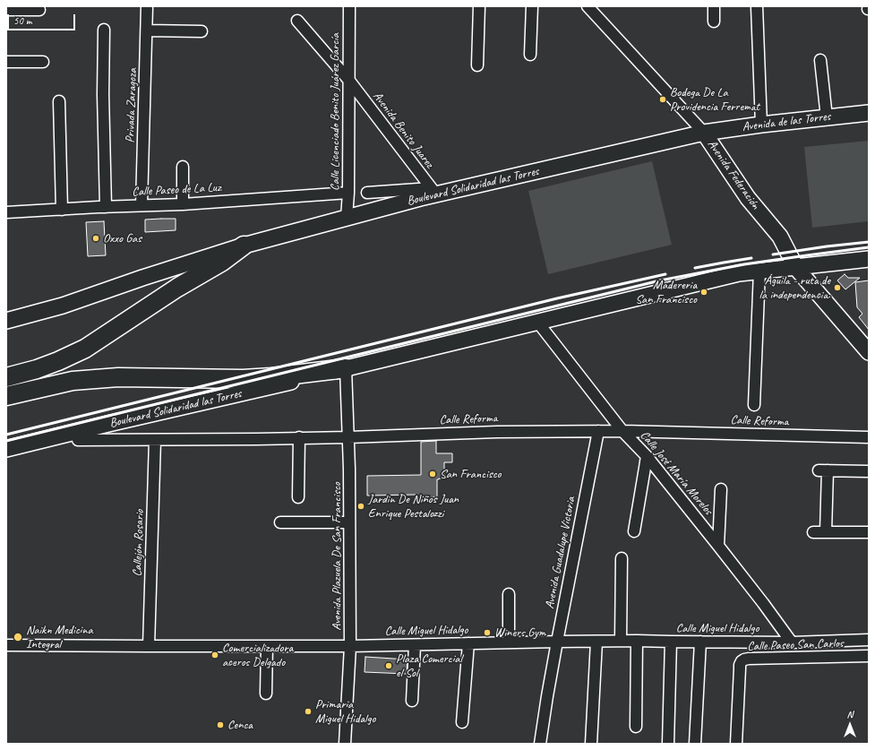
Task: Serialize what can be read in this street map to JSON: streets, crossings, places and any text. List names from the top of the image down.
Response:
{
  "streets": {
    "highway": ["Boulevard Solidaridad las Torres"],
    "main road": ["Avenida de las Torres", "Avenida Federación"],
    "street": [
      "Privada Zaragoza",
      "Calle Licenciado Benito Juárez García",
      "Avenida Benito Juarez",
      "Calle Paseo de La Luz",
      "Calle Reforma",
      "Calle José María Morelos",
      "Callejón Rosario",
      "Avenida Guadalupe Victoria",
      "Avenida Plazuela De San Francisco",
      "Calle Miguel Hidalgo",
      "Calle Paseo San Carlos"
    ]
  },
  "crossings": [
    ["Privada Zaragoza", "Calle Paseo de La Luz"],
    ["Calle Licenciado Benito Juárez García", "Avenida Benito Juarez"],
    ["Calle Licenciado Benito Juárez García", "Boulevard Solidaridad las Torres"],
    ["Calle Licenciado Benito Juárez García", "Calle Paseo de La Luz"],
    ["Avenida de las Torres", "Avenida Federación"],
    ["Avenida de las Torres", "Boulevard Solidaridad las Torres"],
    ["Avenida Benito Juarez", "Boulevard Solidaridad las Torres"],
    ["Avenida Federación", "Boulevard Solidaridad las Torres"],
    ["Boulevard Solidaridad las Torres", "Calle Reforma"],
    ["Boulevard Solidaridad las Torres", "Calle José María Morelos"],
    ["Boulevard Solidaridad las Torres", "Avenida Plazuela De San Francisco"],
    ["Calle Reforma", "Calle José María Morelos"],
    ["Calle Reforma", "Callejón Rosario"],
    ["Calle Reforma", "Avenida Guadalupe Victoria"],
    ["Calle Reforma", "Avenida Plazuela De San Francisco"],
    ["Calle José María Morelos", "Calle Miguel Hidalgo"],
    ["Callejón Rosario", "Calle Miguel Hidalgo"],
    ["Avenida Guadalupe Victoria", "Calle Miguel Hidalgo"],
    ["Avenida Plazuela De San Francisco", "Calle Miguel Hidalgo"]
  ],
  "places": [
    "Bodega De La Providencia Ferremat",
    "Oxxo Gas",
    "Águila - ruta de la independencia.",
    "Madereria San Francisco",
    "San Francisco",
    "Jardin De Niños Juan Enrique Pestalozzi",
    "Winers Gym",
    "Naikn Medicina Integral",
    "Comercializadora aceros Delgado",
    "Plaza Comercial el Sol",
    "Primaria Miguel Hidalgo",
    "Cenca"
  ],
  "scale_bar": "50 m",
  "north": "top"
}
